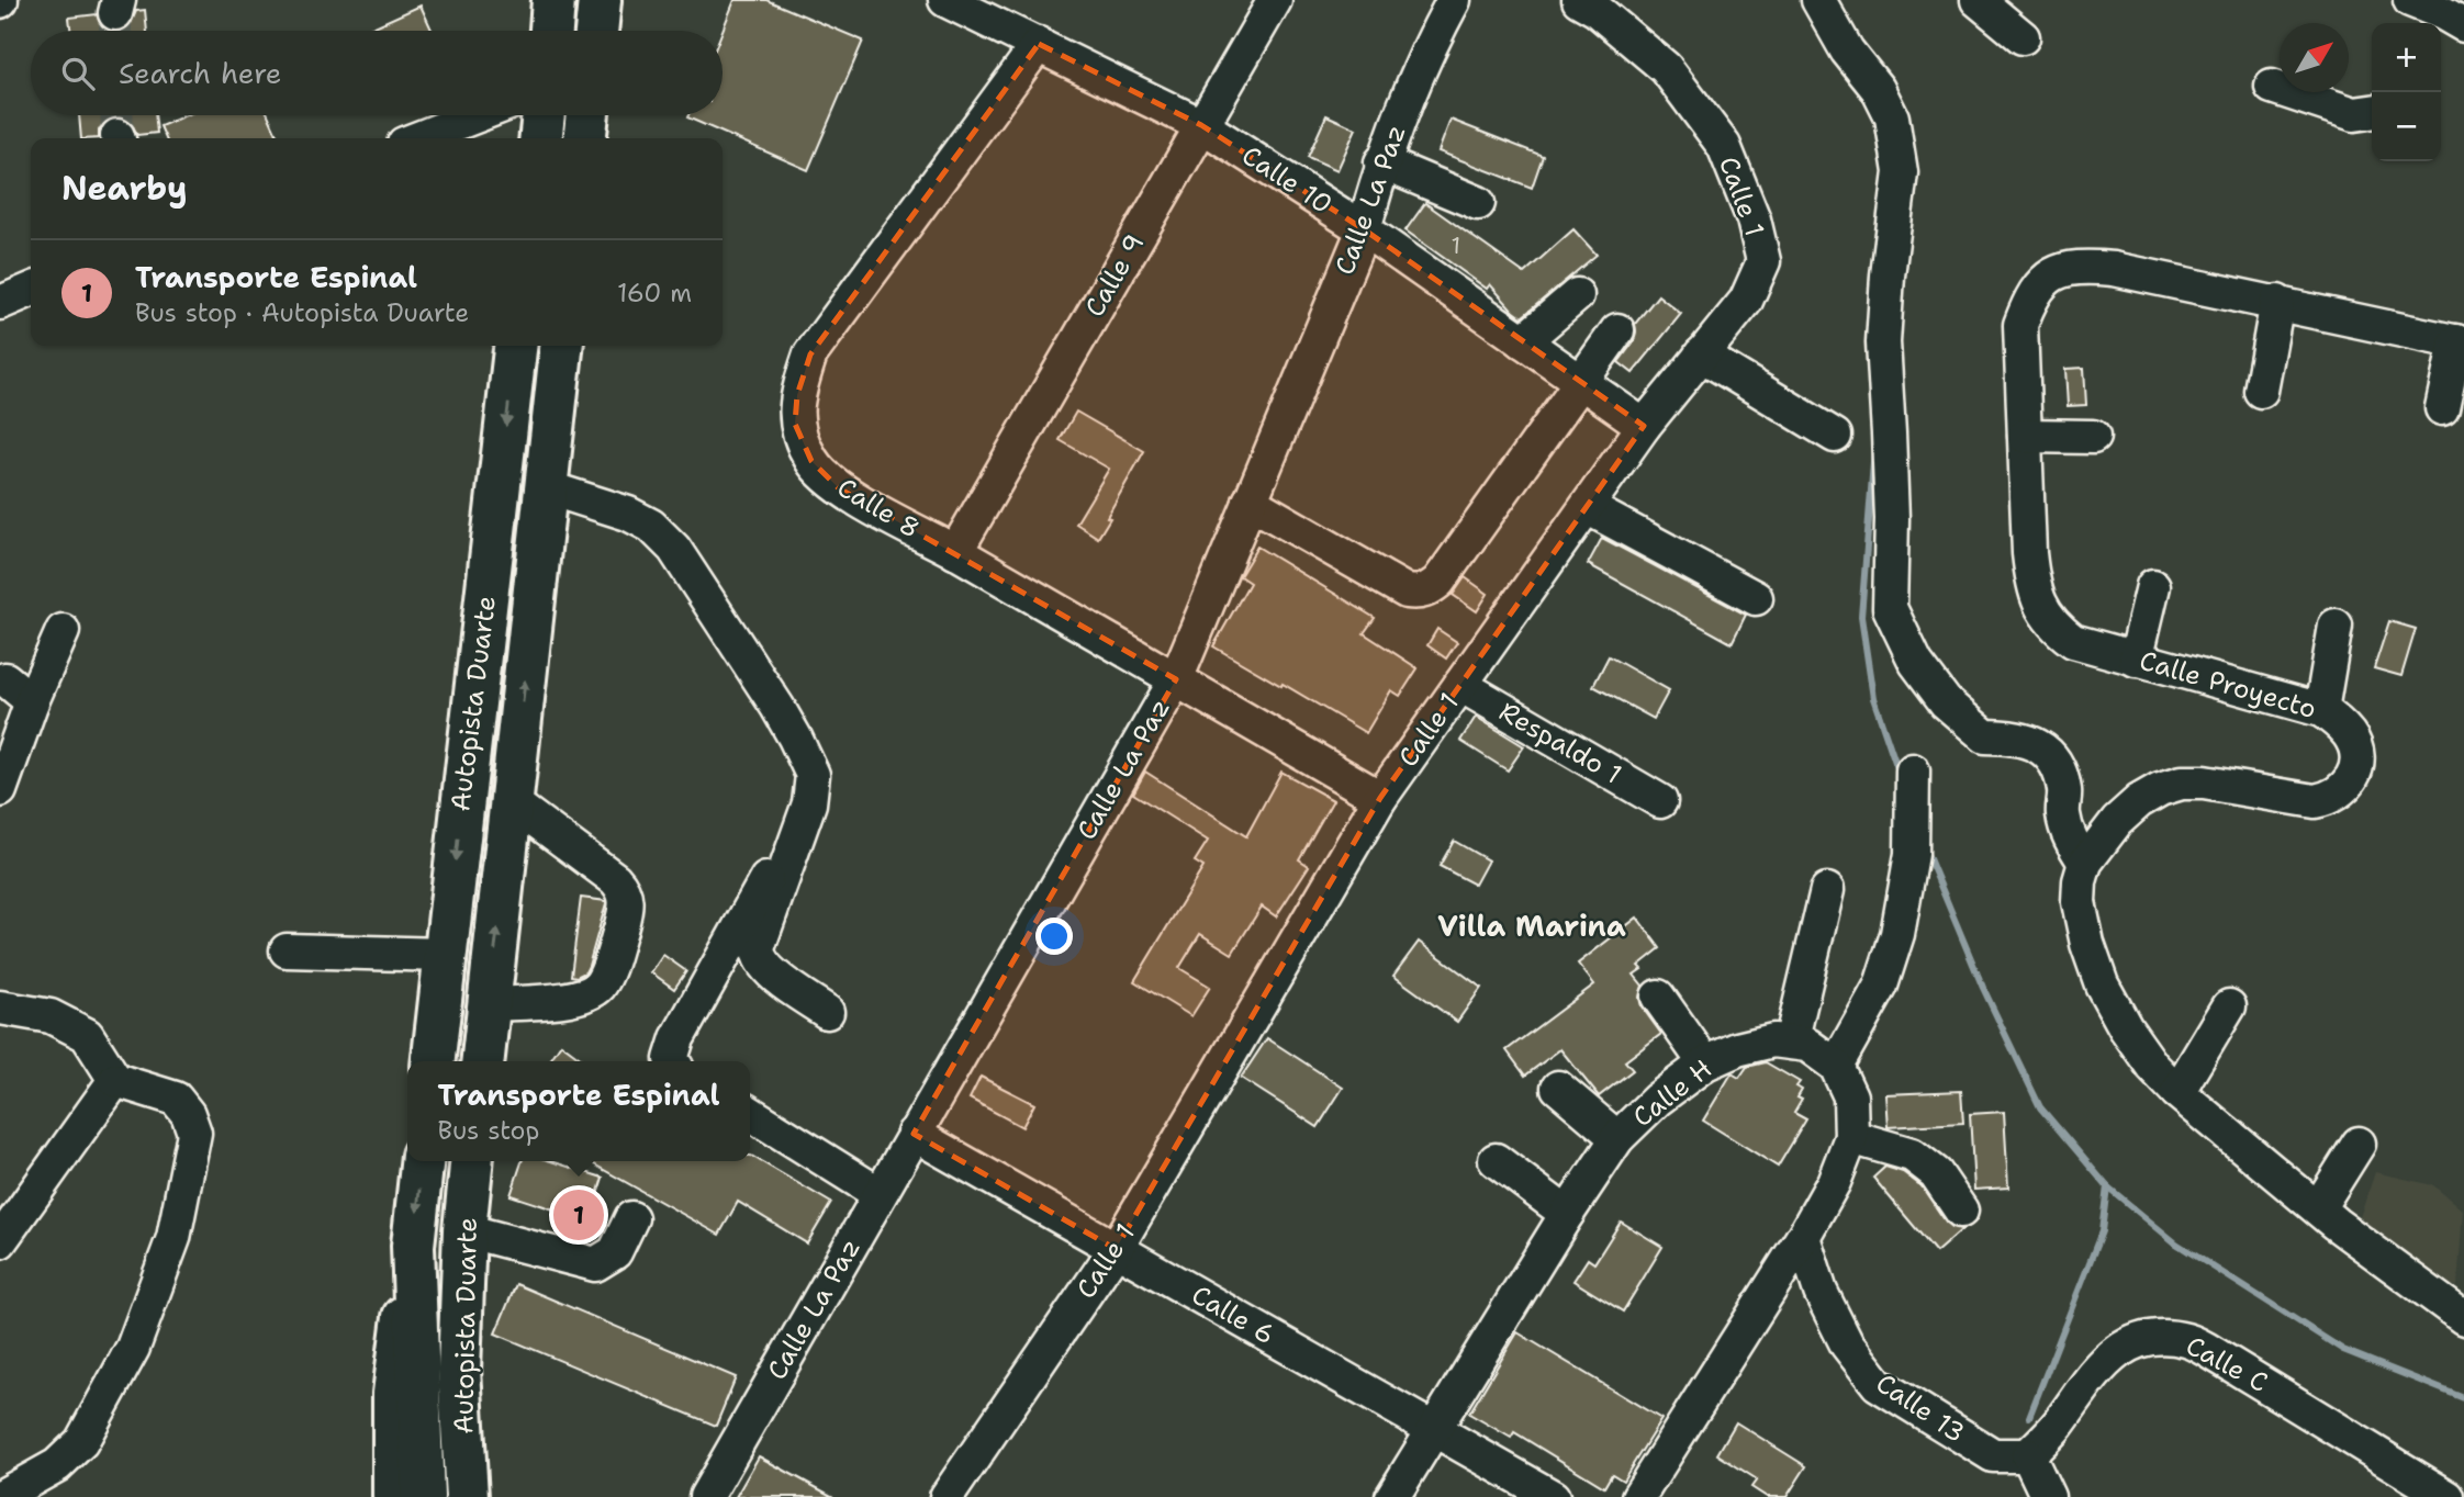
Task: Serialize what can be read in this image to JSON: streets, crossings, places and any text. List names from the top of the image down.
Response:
{
  "streets": {
    "main road": ["Autopista Duarte"],
    "street": [
      "Calle 10",
      "Calle 1",
      "Calle La Paz",
      "Calle 9",
      "Calle 8",
      "Calle Proyecto",
      "Respaldo 1",
      "Calle H",
      "Calle 6",
      "Calle C",
      "Calle 13"
    ]
  },
  "crossings": [
    ["Calle 10", "Calle 1"],
    ["Calle 10", "Calle La Paz"],
    ["Calle 10", "Calle 9"],
    ["Calle 10", "Calle 8"],
    ["Calle 1", "Calle 8"],
    ["Calle 1", "Respaldo 1"],
    ["Calle 1", "Calle 6"],
    ["Calle La Paz", "Calle 8"],
    ["Calle La Paz", "Calle 6"],
    ["Calle 9", "Calle 8"],
    ["Calle H", "Calle 6"],
    ["Calle C", "Calle 13"]
  ],
  "districts": ["Villa Marina"],
  "house_numbers": ["1"],
  "north": "top right",
  "page": {
    "map_buttons": ["+", "−"],
    "search": "Search here",
    "heading": "Nearby",
    "list": [
      {
        "mark": "1",
        "name": "Transporte Espinal",
        "note": "Bus stop · Autopista Duarte",
        "value": "160 m"
      }
    ],
    "popup": ["Transporte Espinal", "Bus stop"],
    "pins": "1"
  }
}
